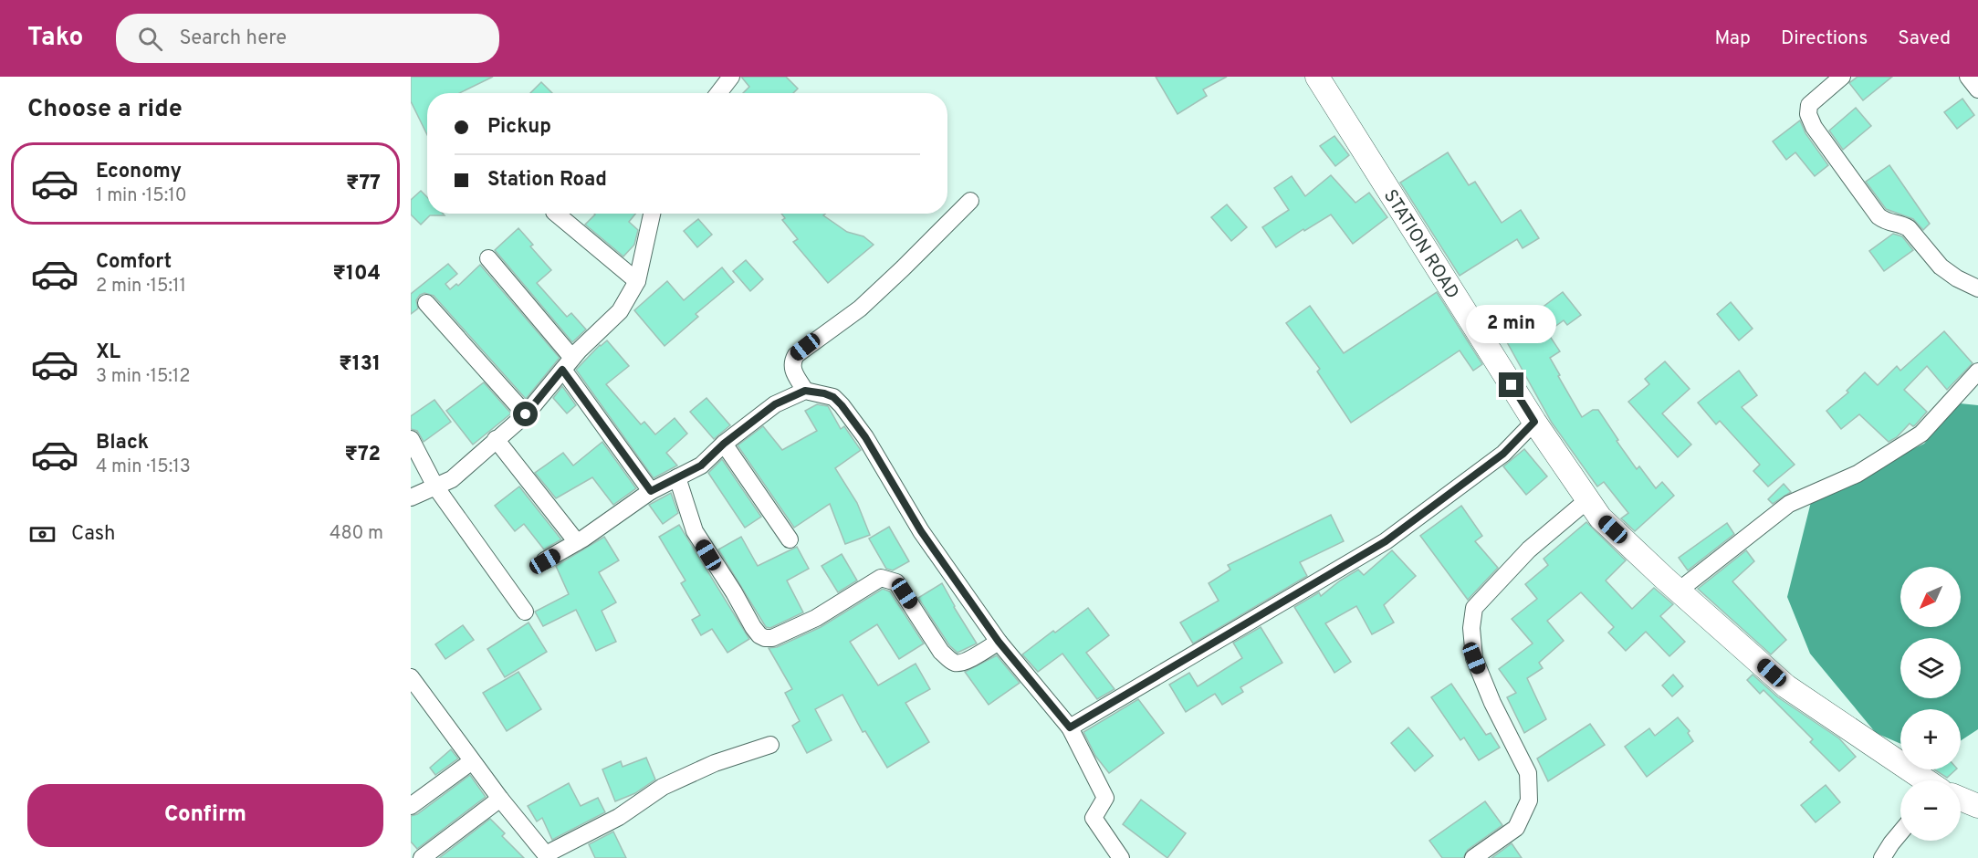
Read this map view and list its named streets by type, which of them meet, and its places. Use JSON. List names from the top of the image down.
{
  "streets": {
    "main road": ["STATION ROAD"]
  },
  "north": "bottom left",
  "page": {
    "header": "Tako",
    "search": "Search here",
    "nav": ["Map", "Directions", "Saved"],
    "heading": "Choose a ride",
    "banner": ["Pickup", "Station Road"],
    "list": [
      {
        "name": "Economy",
        "note": "1 min · 15:10",
        "value": "₹77"
      },
      {
        "name": "Comfort",
        "note": "2 min · 15:11",
        "value": "₹104"
      },
      {
        "name": "XL",
        "note": "3 min · 15:12",
        "value": "₹131"
      },
      {
        "name": "Black",
        "note": "4 min · 15:13",
        "value": "₹72"
      }
    ],
    "bubble": "2 min",
    "pay": ["Cash", "480 m"],
    "map_buttons": ["+", "−"],
    "buttons": "Confirm"
  }
}
